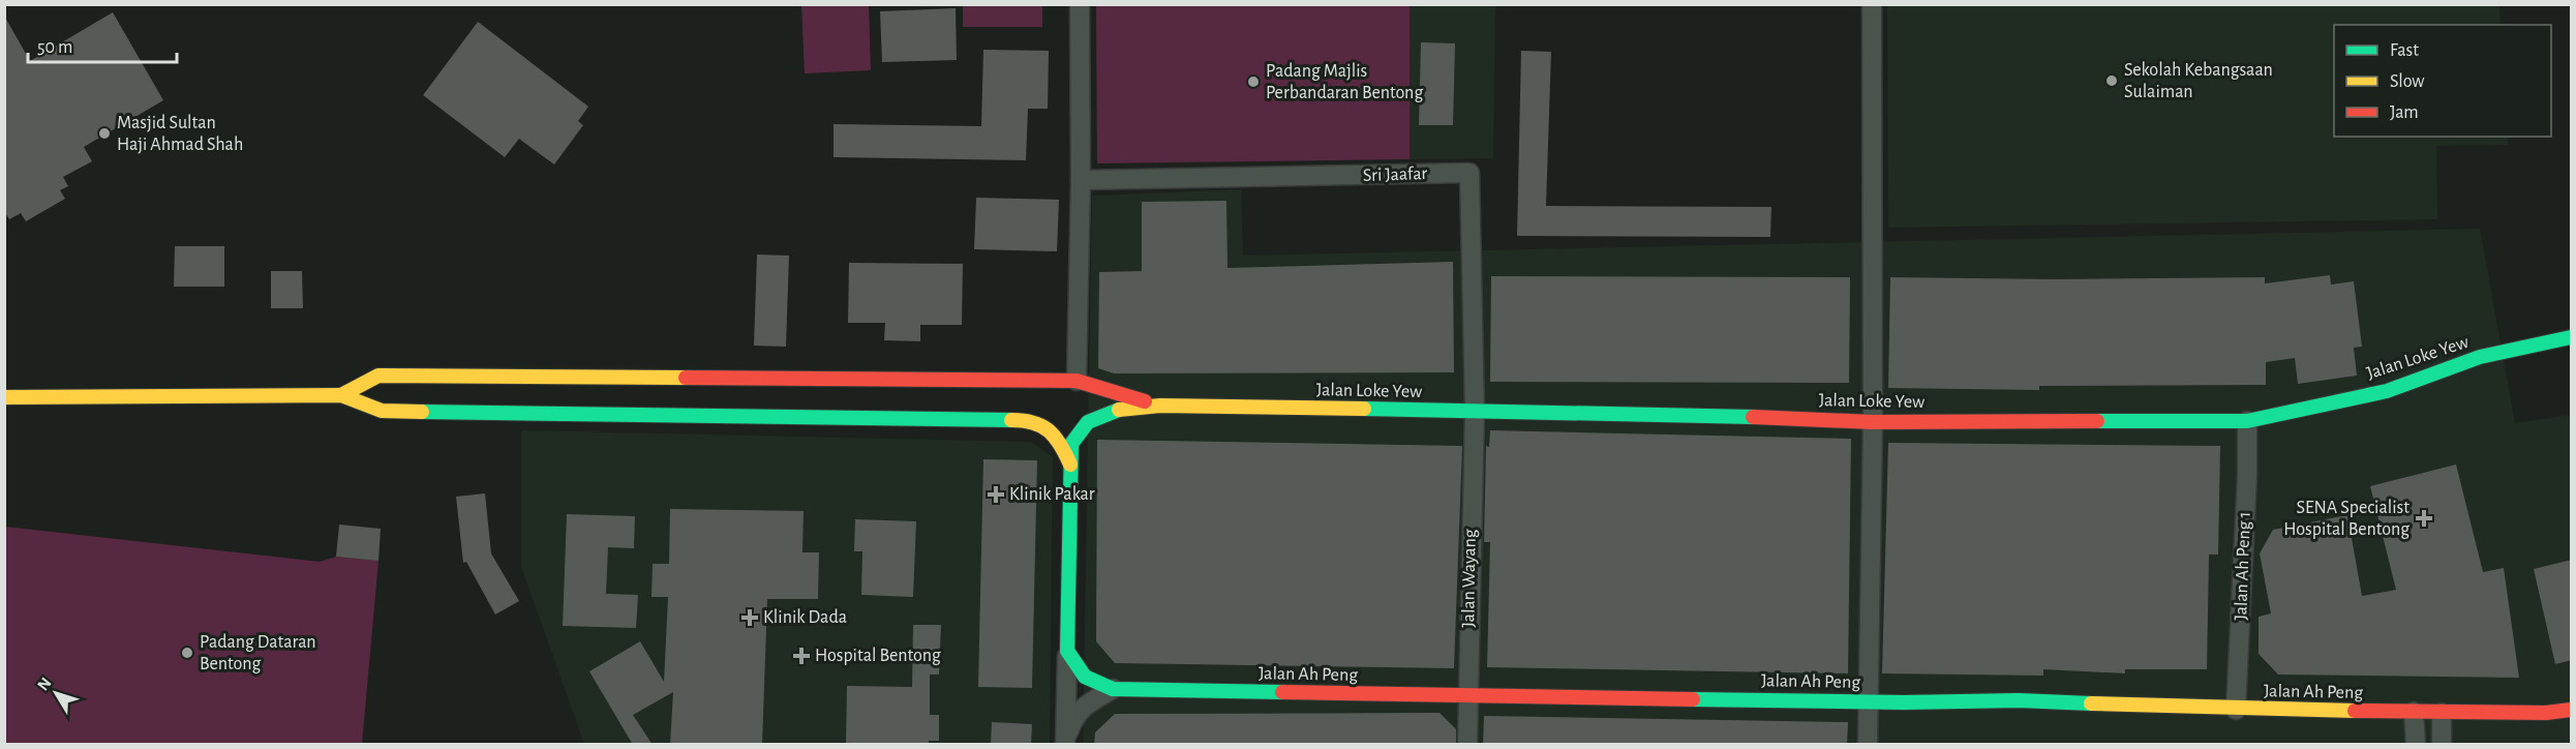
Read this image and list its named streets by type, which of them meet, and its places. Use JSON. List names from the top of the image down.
{
  "streets": {
    "main road": ["Jalan Loke Yew", "Jalan Ah Peng"],
    "street": ["Sri Jaafar", "Jalan Ah Peng 1", "Jalan Wayang"]
  },
  "crossings": [
    ["Sri Jaafar", "Jalan Loke Yew"],
    ["Sri Jaafar", "Jalan Wayang"],
    ["Jalan Loke Yew", "Jalan Ah Peng 1"],
    ["Jalan Loke Yew", "Jalan Wayang"],
    ["Jalan Ah Peng 1", "Jalan Ah Peng"],
    ["Jalan Wayang", "Jalan Ah Peng"]
  ],
  "places": {
    "other": [
      "Sekolah Kebangsaan Sulaiman",
      "Padang Majlis Perbandaran Bentong",
      "Masjid Sultan Haji Ahmad Shah",
      "Padang Dataran Bentong"
    ],
    "health": [
      "Klinik Pakar",
      "SENA Specialist Hospital Bentong",
      "Klinik Dada",
      "Hospital Bentong"
    ]
  },
  "legend": ["Fast", "Slow", "Jam"],
  "scale_bar": "50 m",
  "north": "top left"
}
